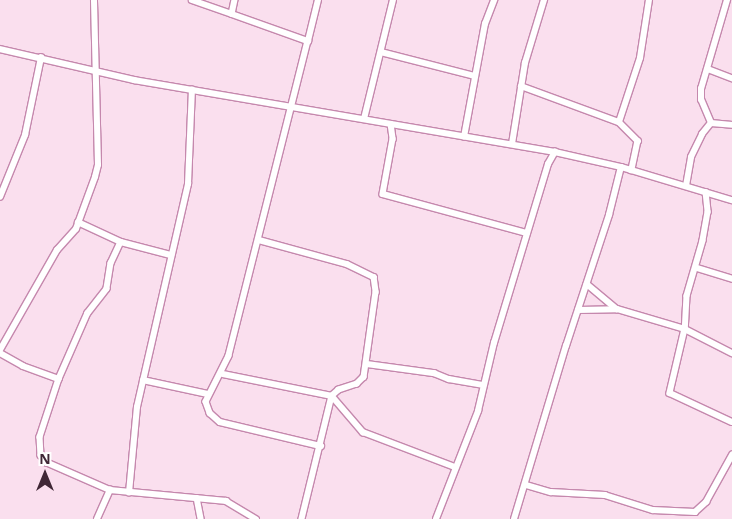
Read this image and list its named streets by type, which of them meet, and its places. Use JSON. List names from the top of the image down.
{
  "north": "top"
}
